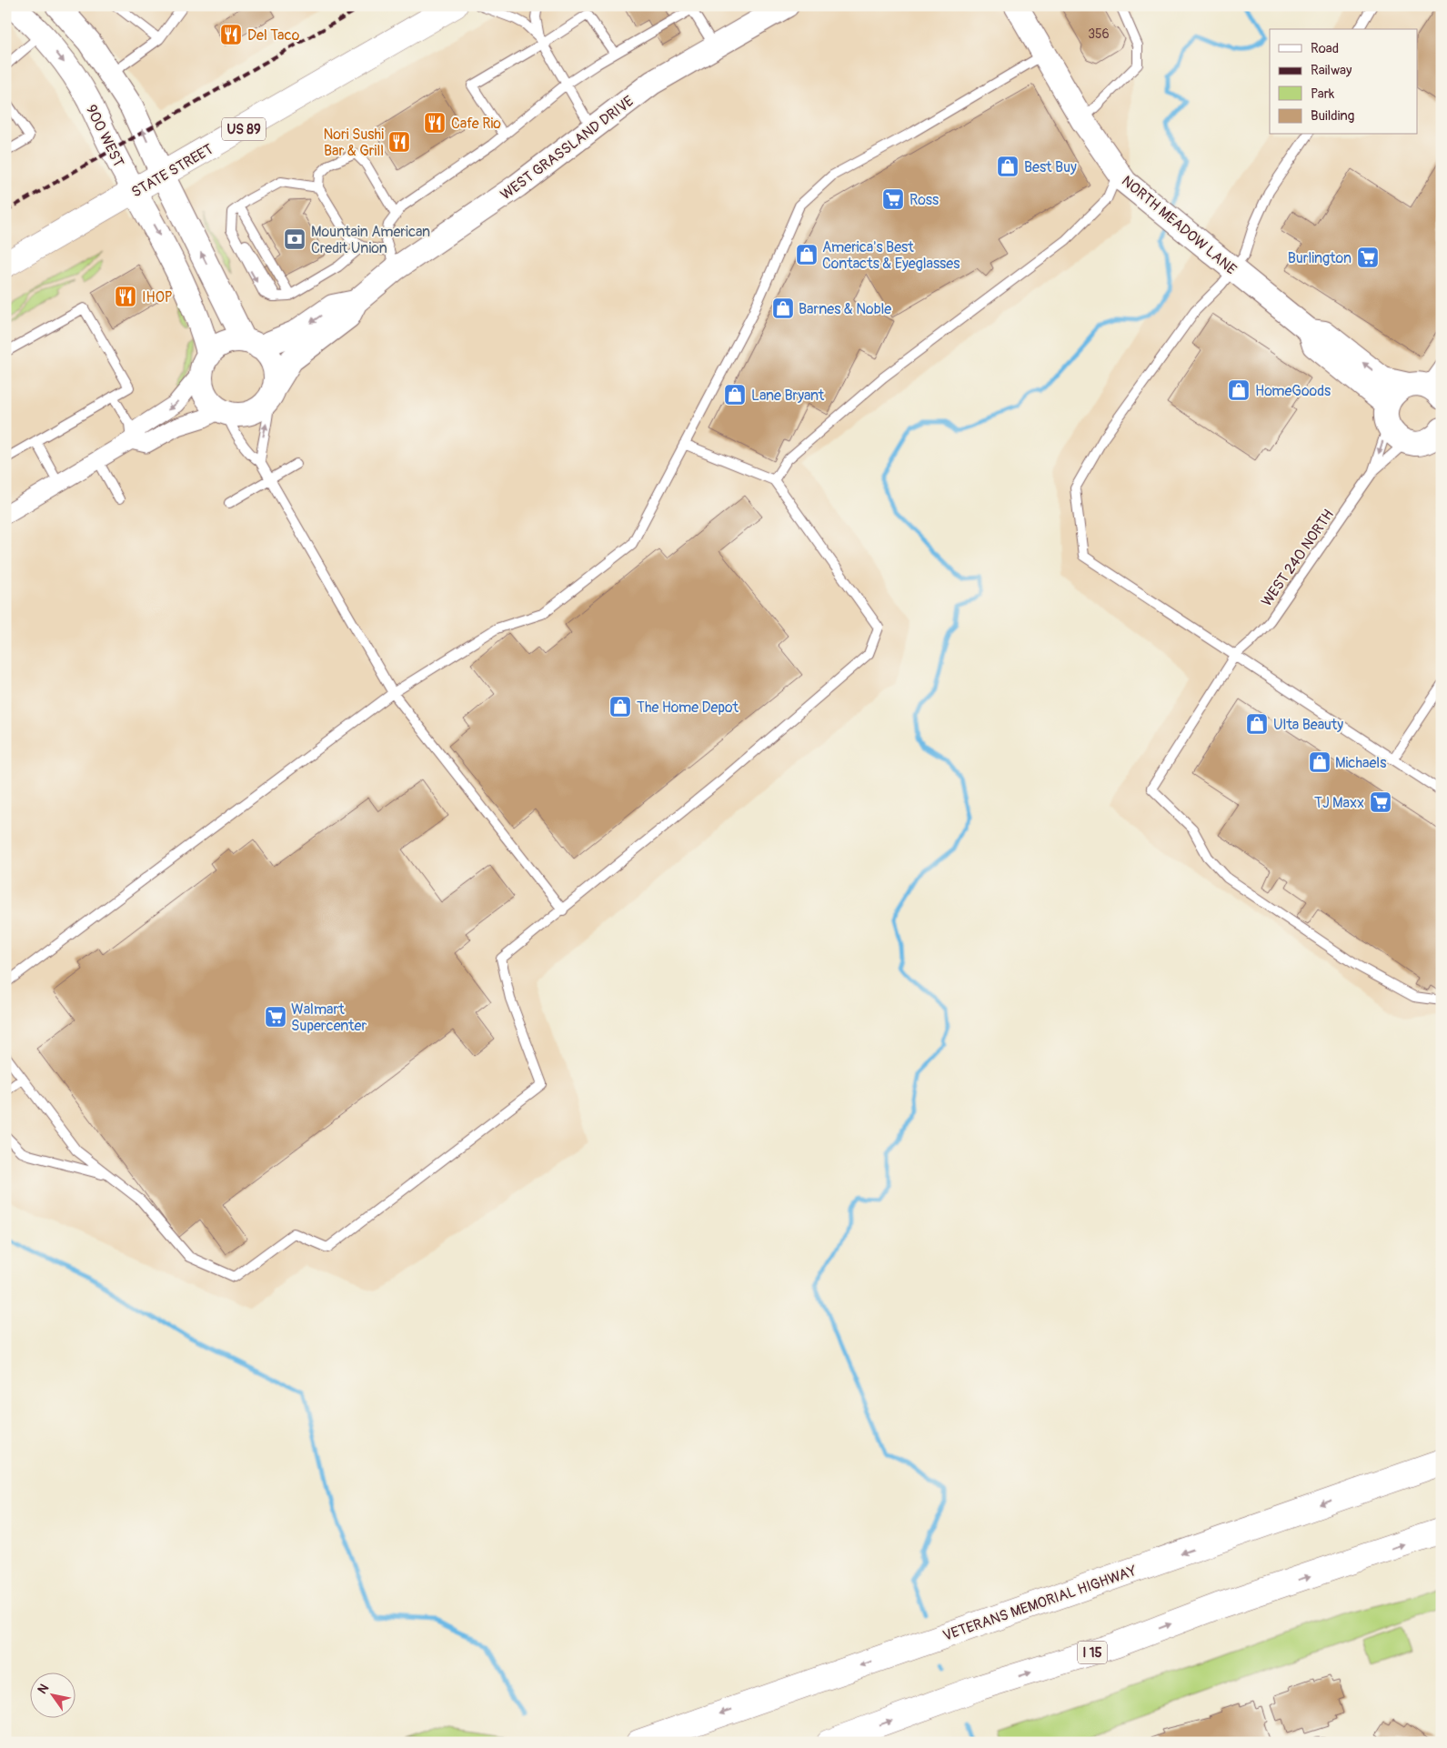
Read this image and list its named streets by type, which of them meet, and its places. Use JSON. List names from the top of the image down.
{
  "streets": {
    "main road": [
      "US 89",
      "STATE STREET",
      "VETERANS MEMORIAL HIGHWAY",
      "I 15"
    ],
    "street": ["900 WEST", "WEST GRASSLAND DRIVE", "NORTH MEADOW LANE"],
    "lane": ["WEST 240 NORTH"]
  },
  "crossings": [
    ["900 WEST", "WEST GRASSLAND DRIVE"],
    ["900 WEST", "STATE STREET"],
    ["NORTH MEADOW LANE", "WEST 240 NORTH"]
  ],
  "places": {
    "restaurant": [
      "Del Taco",
      "Cafe Rio",
      "Nori Sushi Bar & Grill",
      "IHOP"
    ],
    "shop": [
      "Best Buy",
      "America's Best Contacts & Eyeglasses",
      "Barnes & Noble",
      "HomeGoods",
      "Lane Bryant",
      "The Home Depot",
      "Ulta Beauty",
      "Michaels"
    ],
    "supermarket": [
      "Ross",
      "Burlington",
      "TJ Maxx",
      "Walmart Supercenter"
    ],
    "bank": ["Mountain American Credit Union"]
  },
  "house_numbers": ["356"],
  "legend": [
    "Road",
    "Railway",
    "Park",
    "Building"
  ],
  "north": "top left"
}
